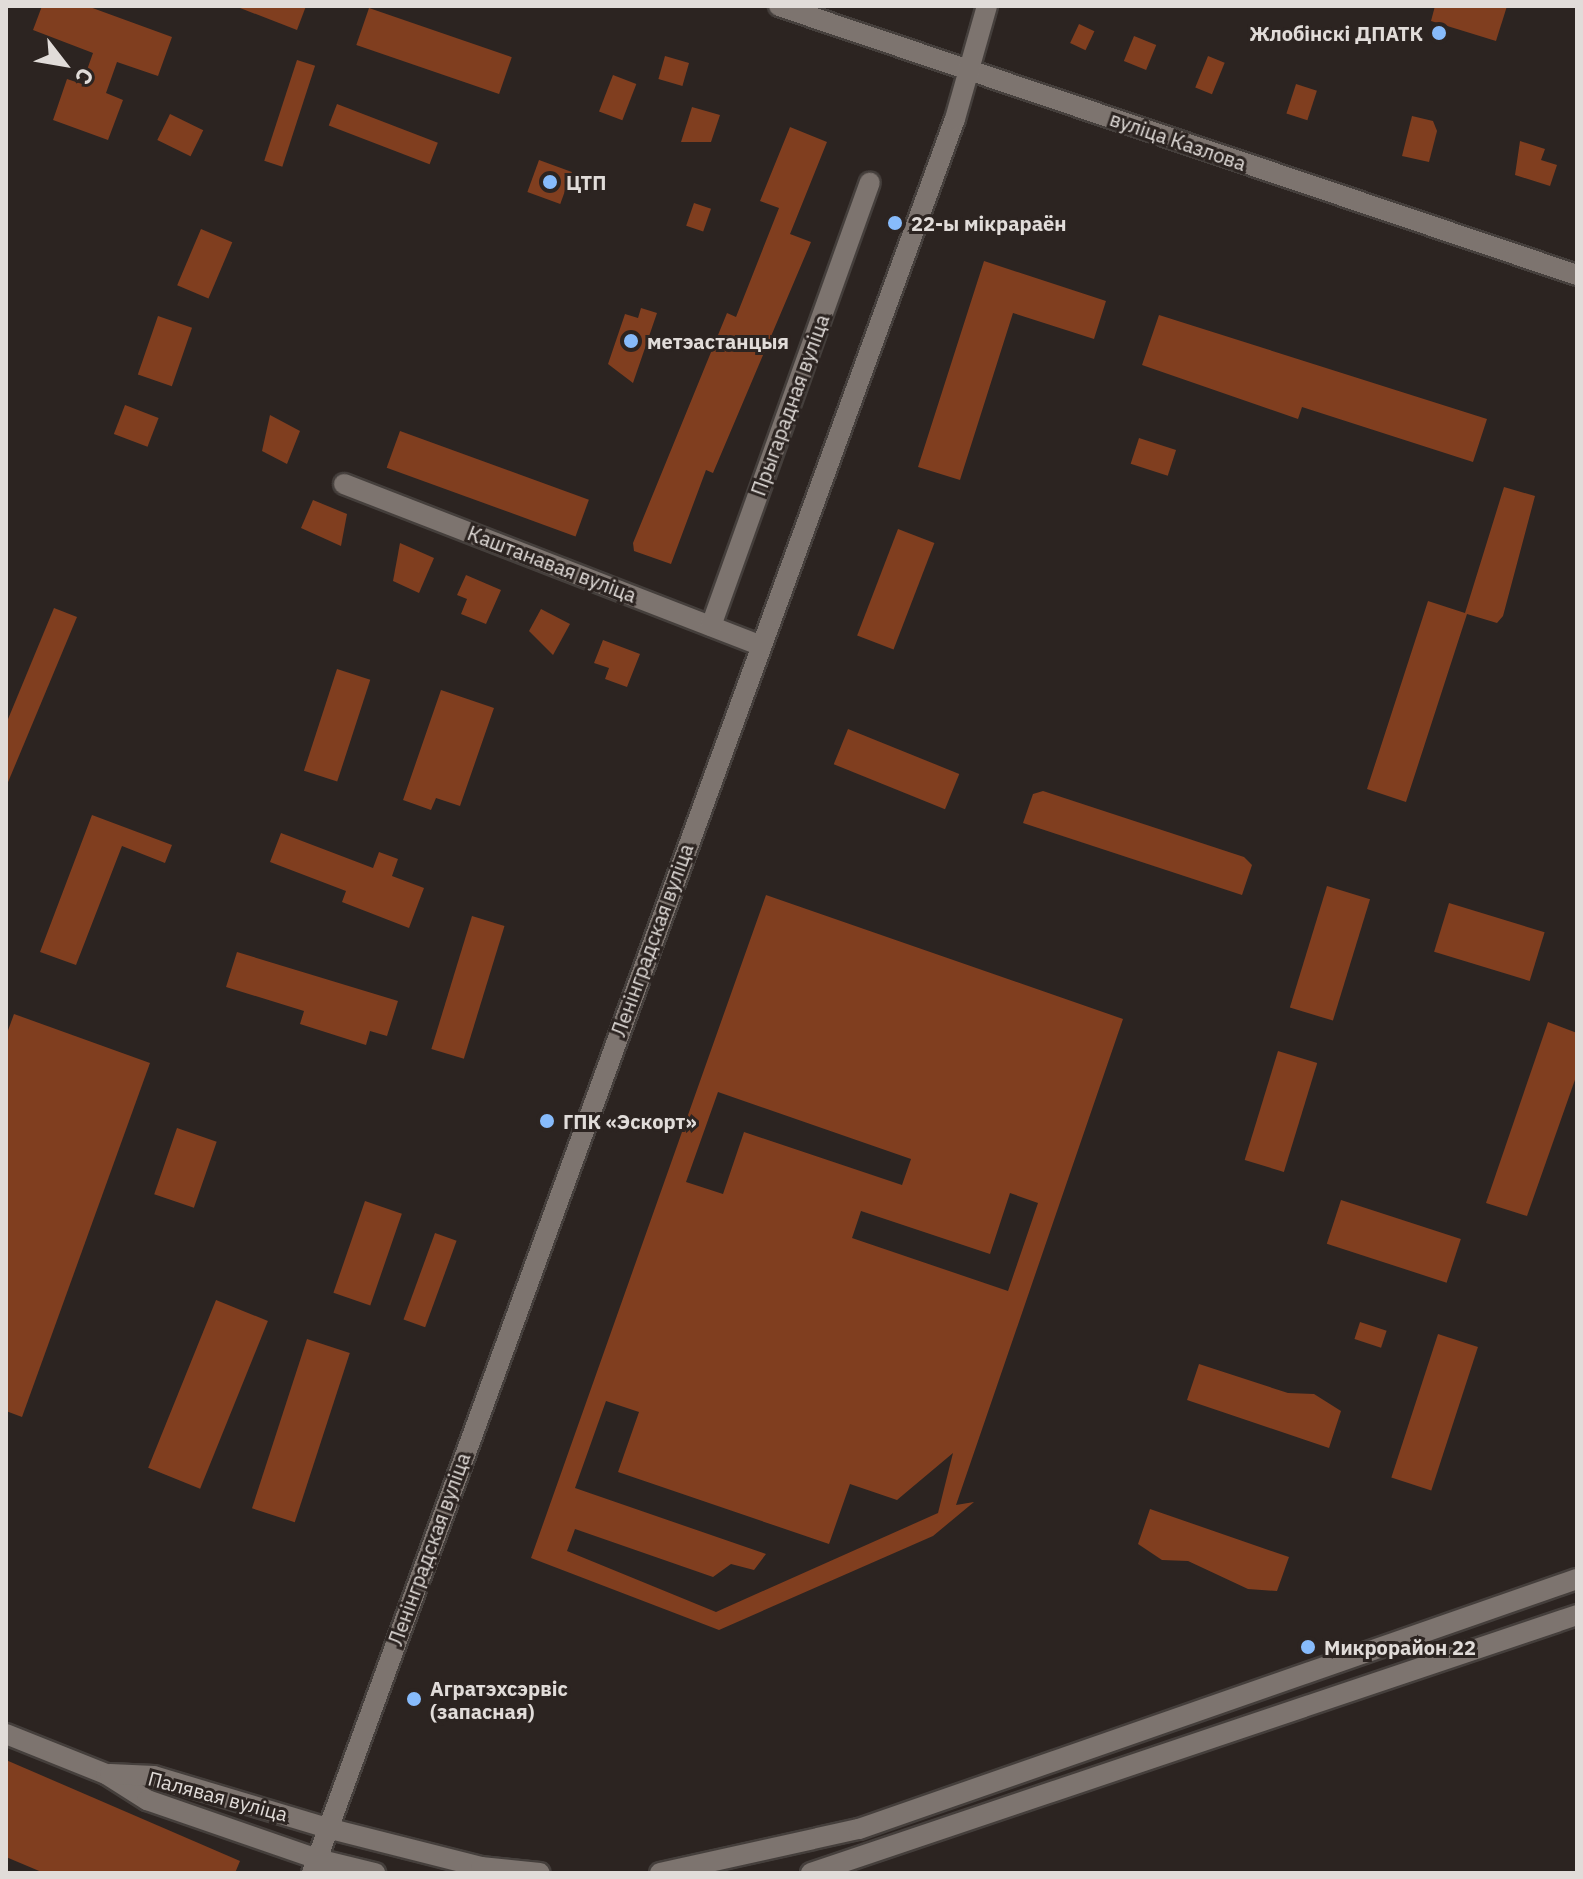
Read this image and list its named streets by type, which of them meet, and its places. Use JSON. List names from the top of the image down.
{
  "streets": {
    "main road": [
      "вуліца Казлова",
      "Прыгарадная вуліца",
      "Каштанавая вуліца",
      "Ленінградская вуліца",
      "Палявая вуліца"
    ]
  },
  "crossings": [
    ["вуліца Казлова", "Ленінградская вуліца"],
    ["Прыгарадная вуліца", "Каштанавая вуліца"],
    ["Каштанавая вуліца", "Ленінградская вуліца"],
    ["Ленінградская вуліца", "Палявая вуліца"]
  ],
  "places": [
    "Жлобінскі ДПАТК",
    "ЦТП",
    "22-ы мікрараён",
    "метэастанцыя",
    "ГПК «Эскорт»",
    "Микрорайон 22",
    "Агратэхсэрвіс (запасная)"
  ],
  "north": "bottom right"
}
